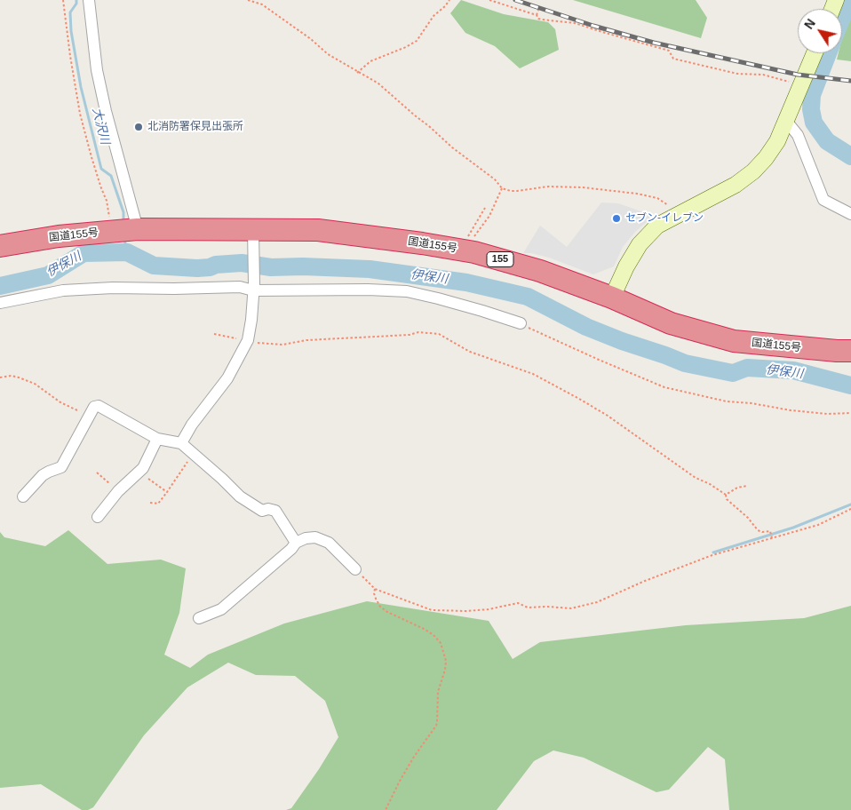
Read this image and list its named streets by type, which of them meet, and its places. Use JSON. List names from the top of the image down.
{
  "streets": {
    "highway": ["国道155号", "155"]
  },
  "water": ["大沢川", "伊保川"],
  "places": ["北消防署保見出張所", "セブン-イレブン"],
  "north": "top left"
}
